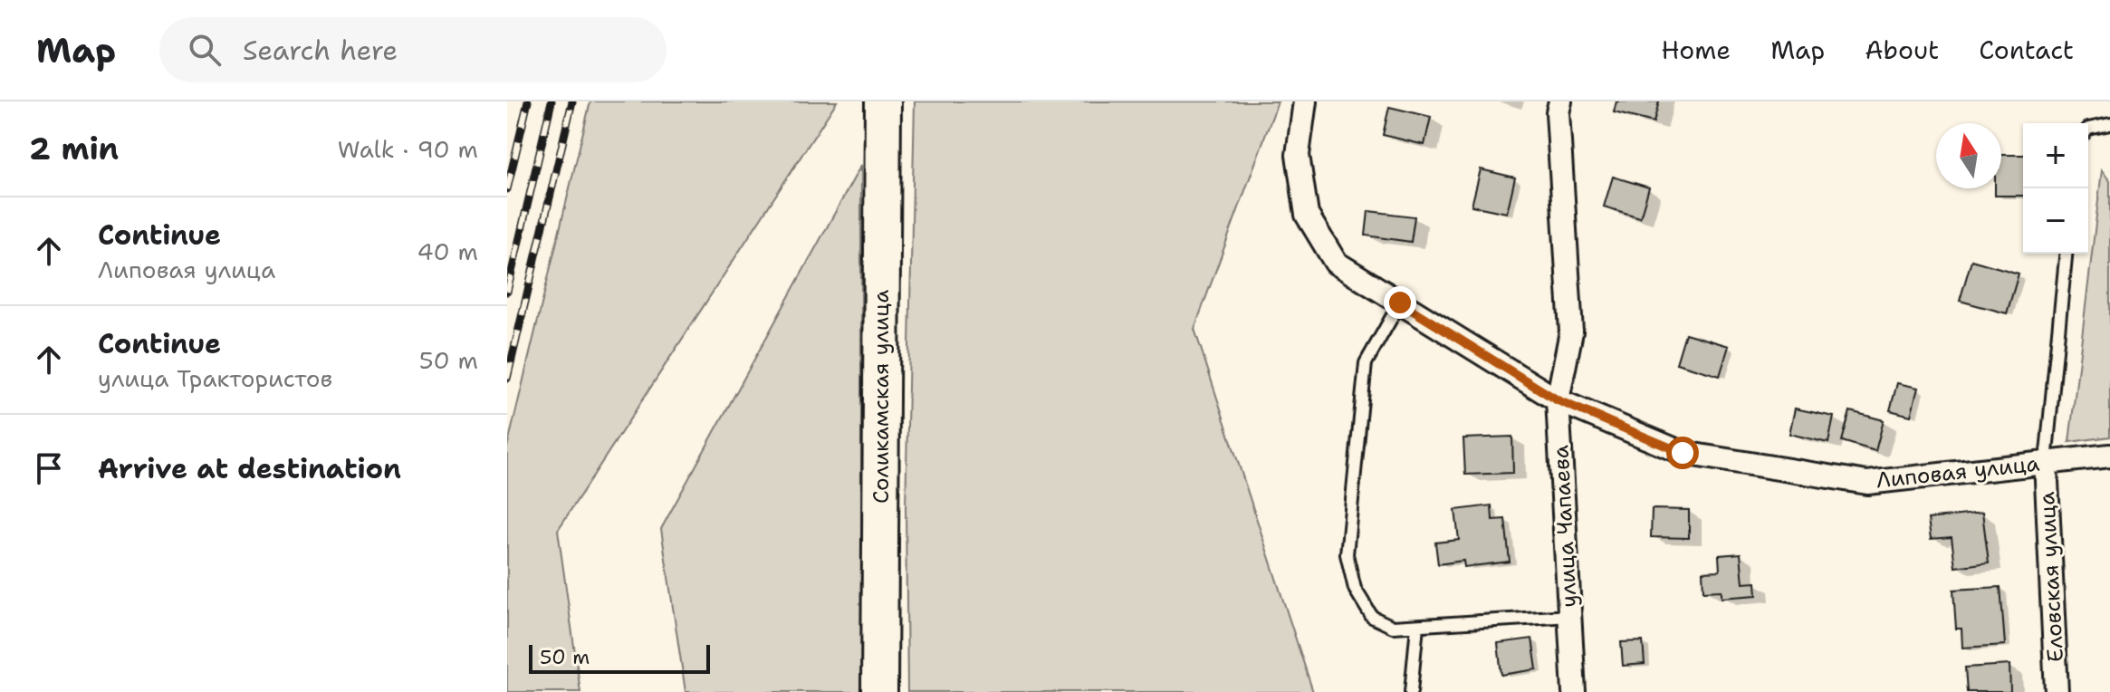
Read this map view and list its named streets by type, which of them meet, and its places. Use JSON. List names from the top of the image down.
{
  "streets": {
    "main road": ["Соликамская улица"],
    "street": ["Липовая улица", "улица Чапаева", "Еловская улица"]
  },
  "crossings": [
    ["Липовая улица", "улица Чапаева"],
    ["Липовая улица", "Еловская улица"]
  ],
  "scale_bar": "50 m",
  "north": "top",
  "page": {
    "header": "Map",
    "search": "Search here",
    "nav": [
      "Home",
      "Map",
      "About",
      "Contact"
    ],
    "heading": ["2 min", "Walk · 90 m"],
    "map_buttons": ["+", "−"],
    "list": [
      ["Continue", "Липовая улица", "40 m"],
      ["Continue", "улица Трактористов", "50 m"],
      "Arrive at destination"
    ],
    "scale": "50 m"
  }
}
